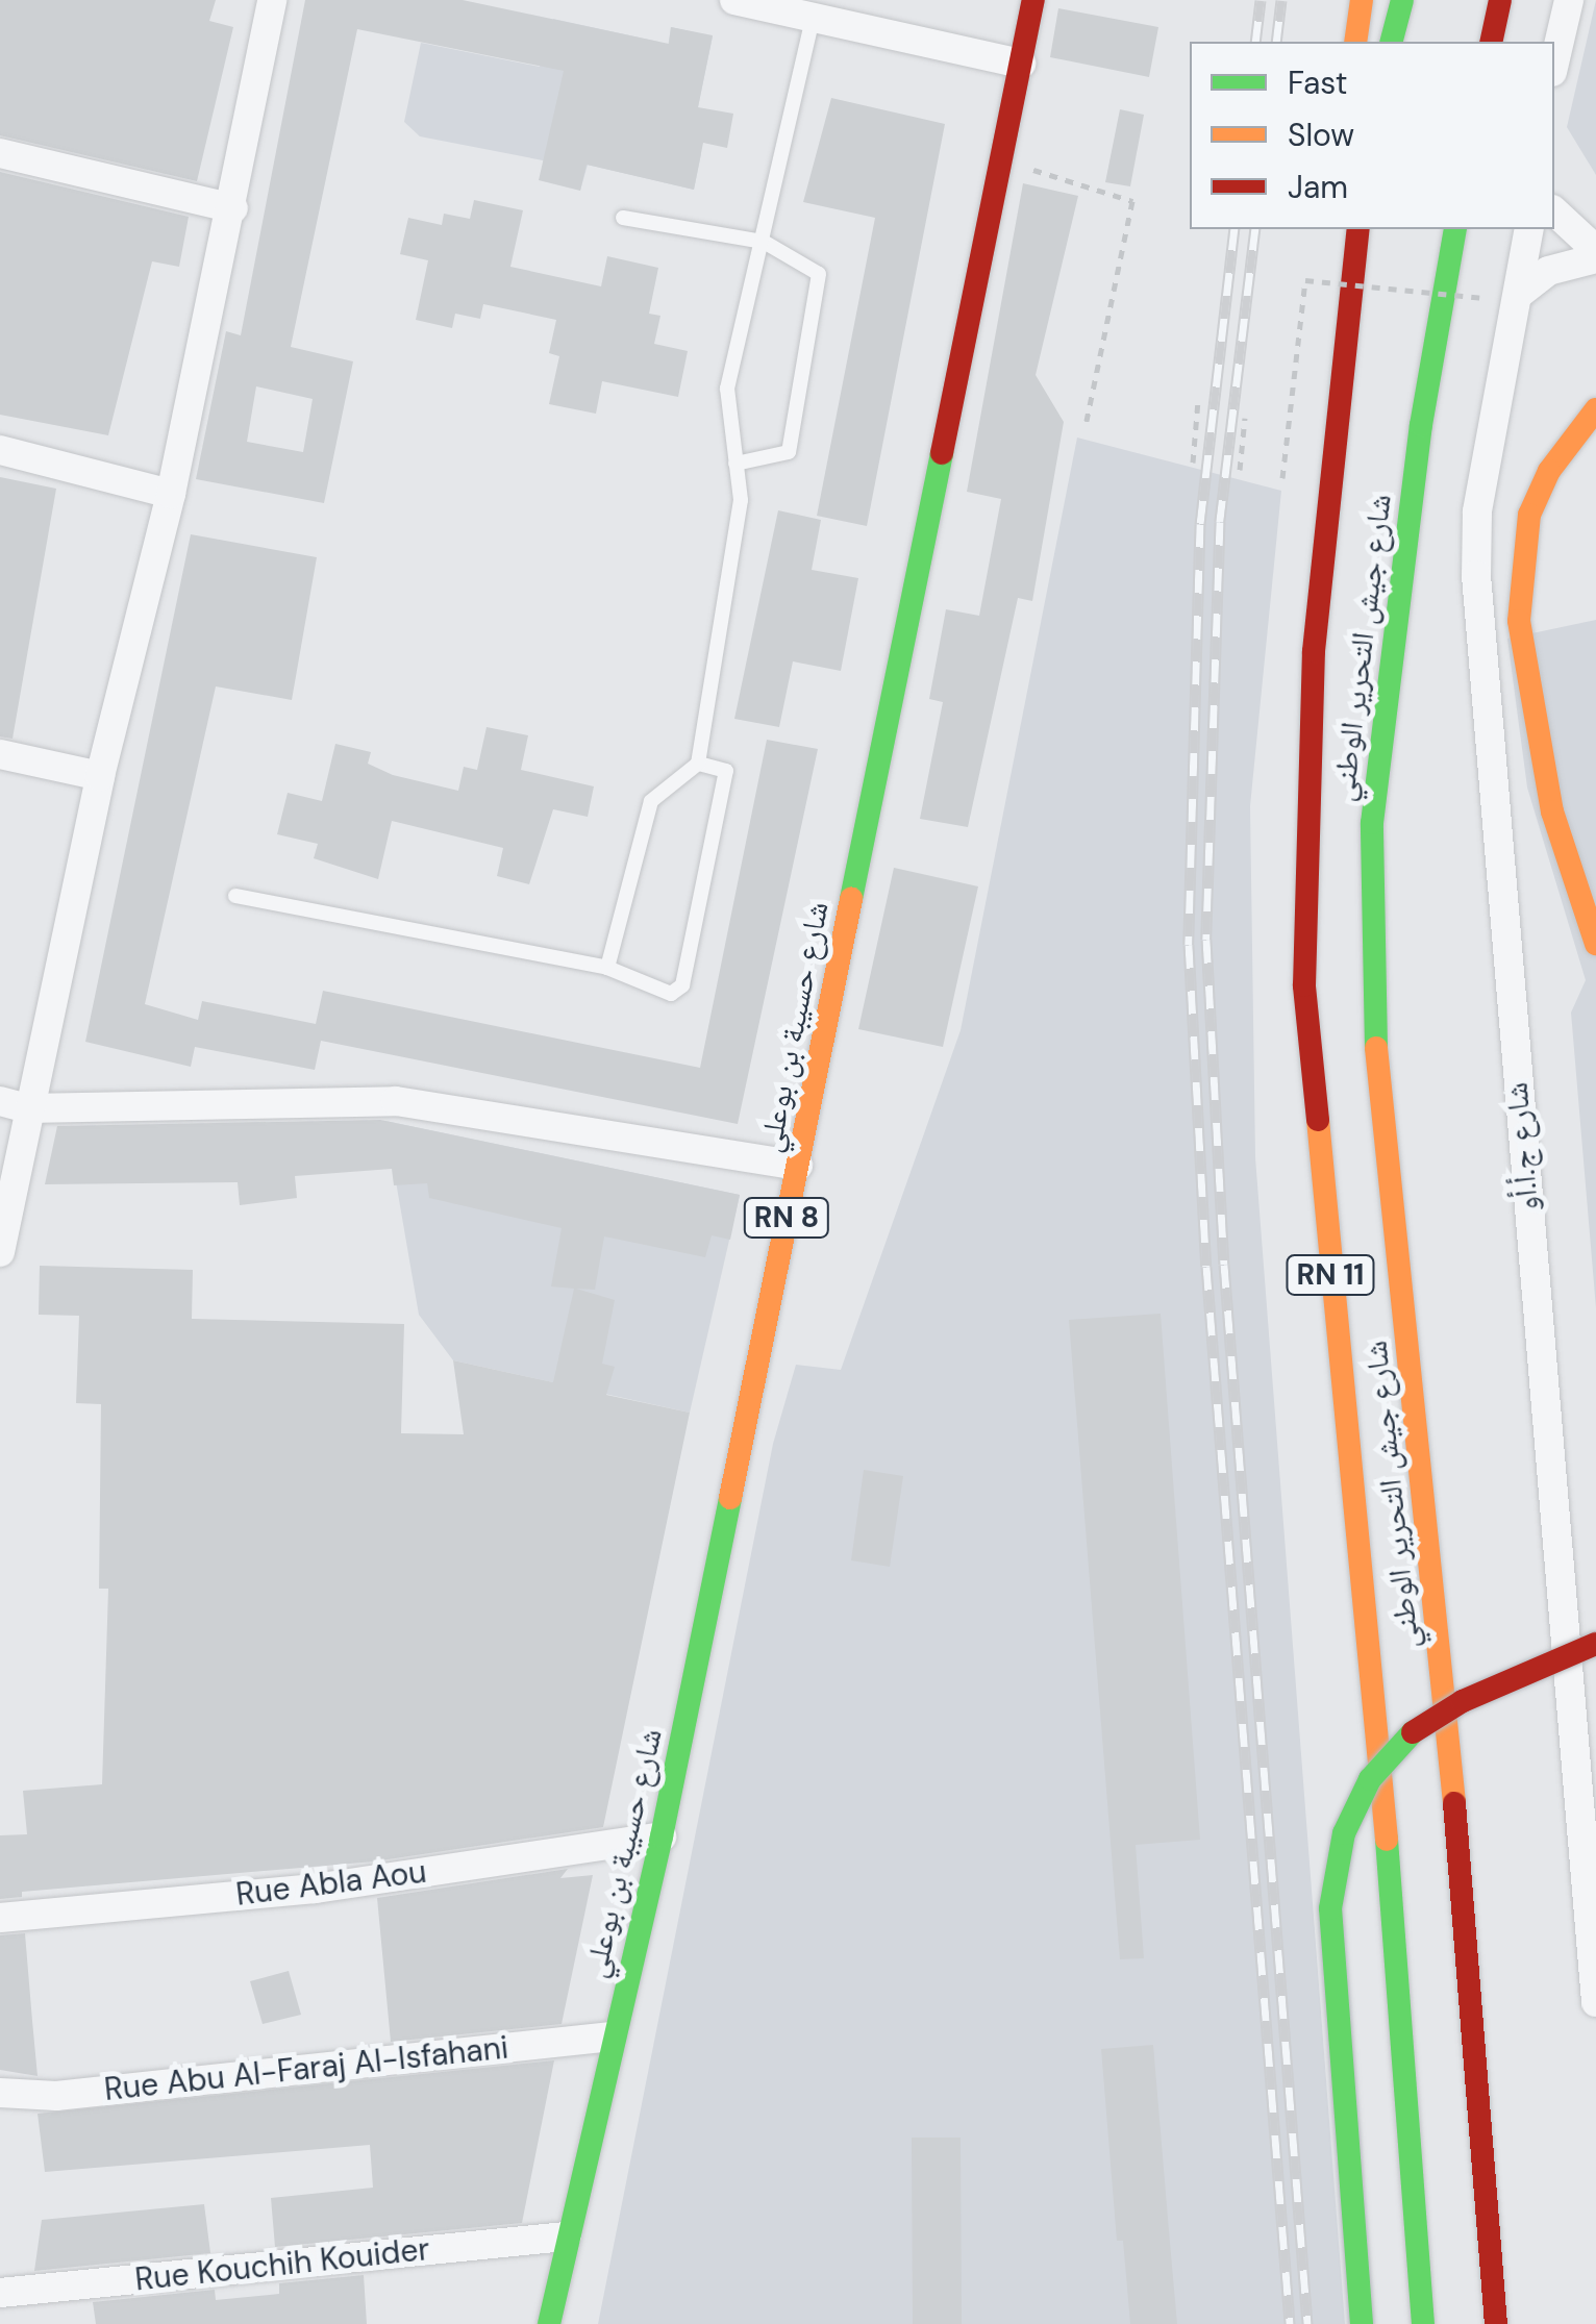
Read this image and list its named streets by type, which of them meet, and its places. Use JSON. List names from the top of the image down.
{
  "streets": {
    "main road": [
      "شارع جيش التحرير الوطني",
      "شارع حسيبة بن بوعلي",
      "RN 8",
      "RN 11"
    ],
    "street": [
      "شارع ج.أ.أو",
      "Rue Abla Aou",
      "Rue Abu Al-Faraj Al-Isfahani",
      "Rue Kouchih Kouider"
    ]
  },
  "crossings": [
    ["شارع حسيبة بن بوعلي", "RN 8"],
    ["شارع حسيبة بن بوعلي", "Rue Abla Aou"],
    ["شارع حسيبة بن بوعلي", "Rue Abu Al-Faraj Al-Isfahani"],
    ["شارع حسيبة بن بوعلي", "Rue Kouchih Kouider"]
  ],
  "legend": ["Fast", "Slow", "Jam"]
}
